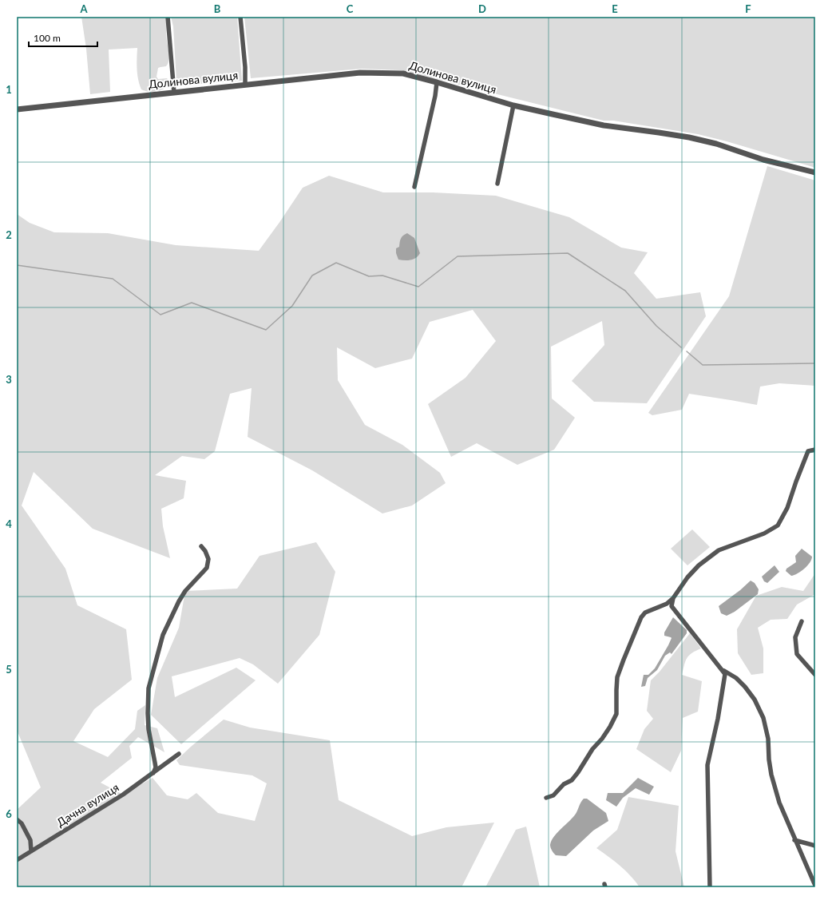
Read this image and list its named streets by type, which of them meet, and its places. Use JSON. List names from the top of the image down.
{
  "streets": {
    "street": ["Долинова вулиця", "Дачна вулиця"]
  },
  "scale_bar": "100 m",
  "grid": {
    "columns": [
      "A",
      "B",
      "C",
      "D",
      "E",
      "F"
    ],
    "rows": [
      "1",
      "2",
      "3",
      "4",
      "5",
      "6"
    ]
  }
}
